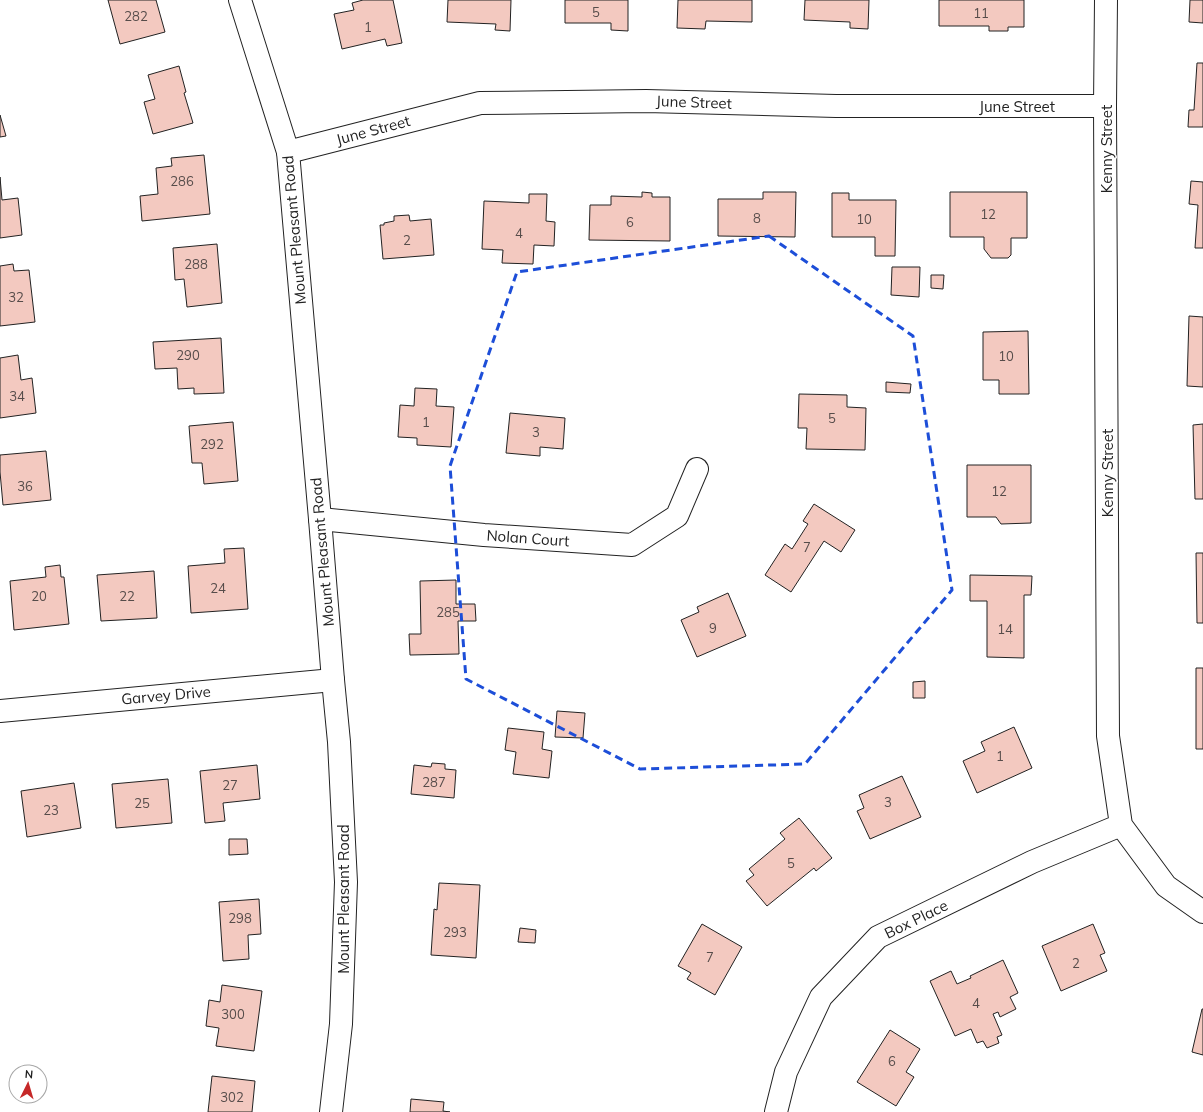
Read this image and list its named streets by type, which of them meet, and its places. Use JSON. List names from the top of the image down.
{
  "streets": {
    "street": [
      "June Street",
      "Kenny Street",
      "Mount Pleasant Road",
      "Nolan Court",
      "Garvey Drive",
      "Box Place"
    ]
  },
  "crossings": [
    ["June Street", "Kenny Street"],
    ["June Street", "Mount Pleasant Road"],
    ["Kenny Street", "Box Place"],
    ["Mount Pleasant Road", "Nolan Court"],
    ["Mount Pleasant Road", "Garvey Drive"]
  ],
  "house_numbers": [
    "5",
    "11",
    "282",
    "1",
    "286",
    "12",
    "8",
    "10",
    "6",
    "4",
    "2",
    "288",
    "32",
    "290",
    "10",
    "34",
    "5",
    "1",
    "3",
    "292",
    "36",
    "12",
    "7",
    "24",
    "20",
    "22",
    "285",
    "9",
    "14",
    "1",
    "287",
    "27",
    "3",
    "25",
    "23",
    "5",
    "298",
    "293",
    "7",
    "2",
    "4",
    "300",
    "6",
    "302"
  ],
  "north": "top"
}
